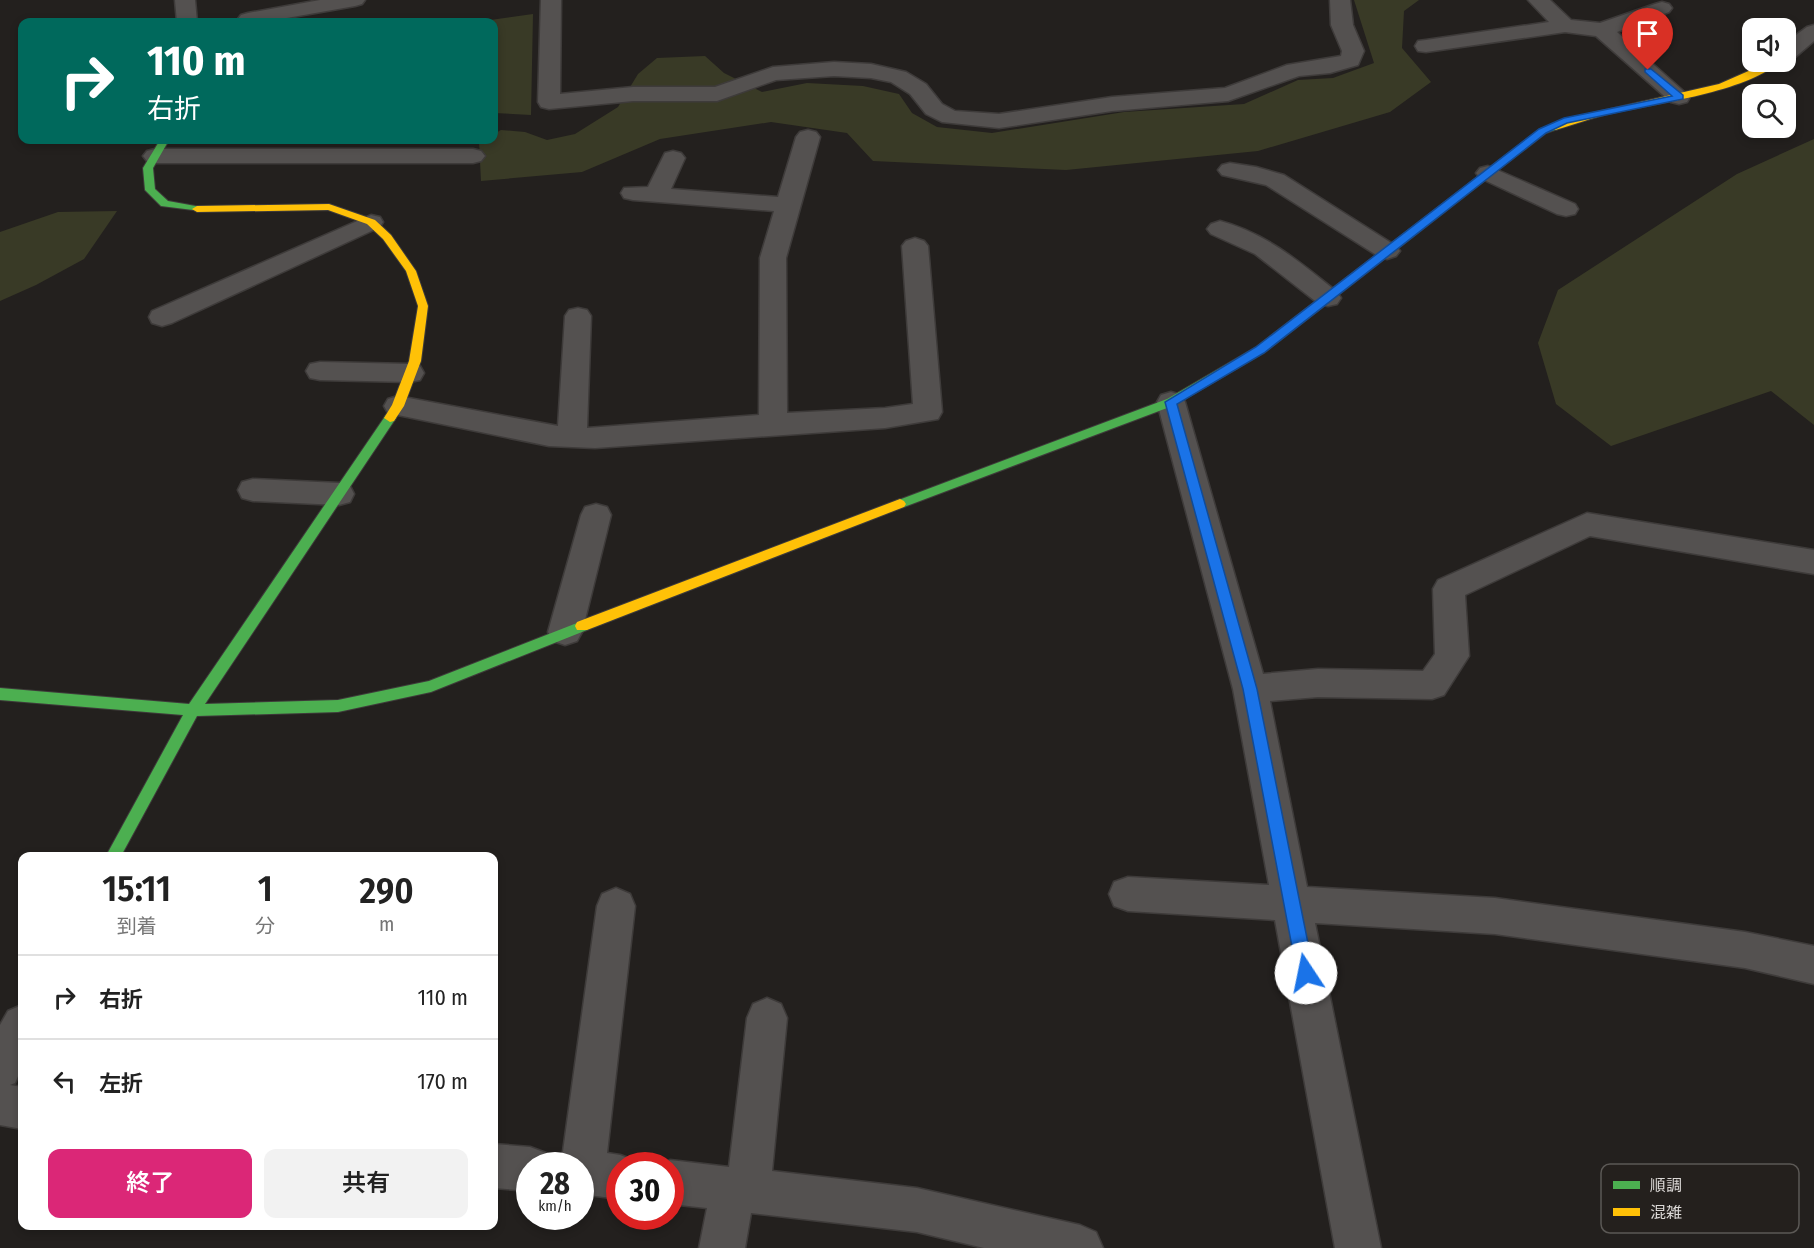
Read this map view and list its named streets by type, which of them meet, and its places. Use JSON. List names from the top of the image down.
{
  "legend": ["順調", "混雑"],
  "page": {
    "turn": ["110 m", "右折"],
    "eta": [
      "15:11",
      "到着",
      "1",
      "分",
      "290",
      "m"
    ],
    "list": [
      {
        "name": "右折",
        "value": "110 m"
      },
      {
        "name": "左折",
        "value": "170 m"
      }
    ],
    "buttons": ["終了", "共有"],
    "speed": "28 km/h",
    "limit": "30"
  }
}
